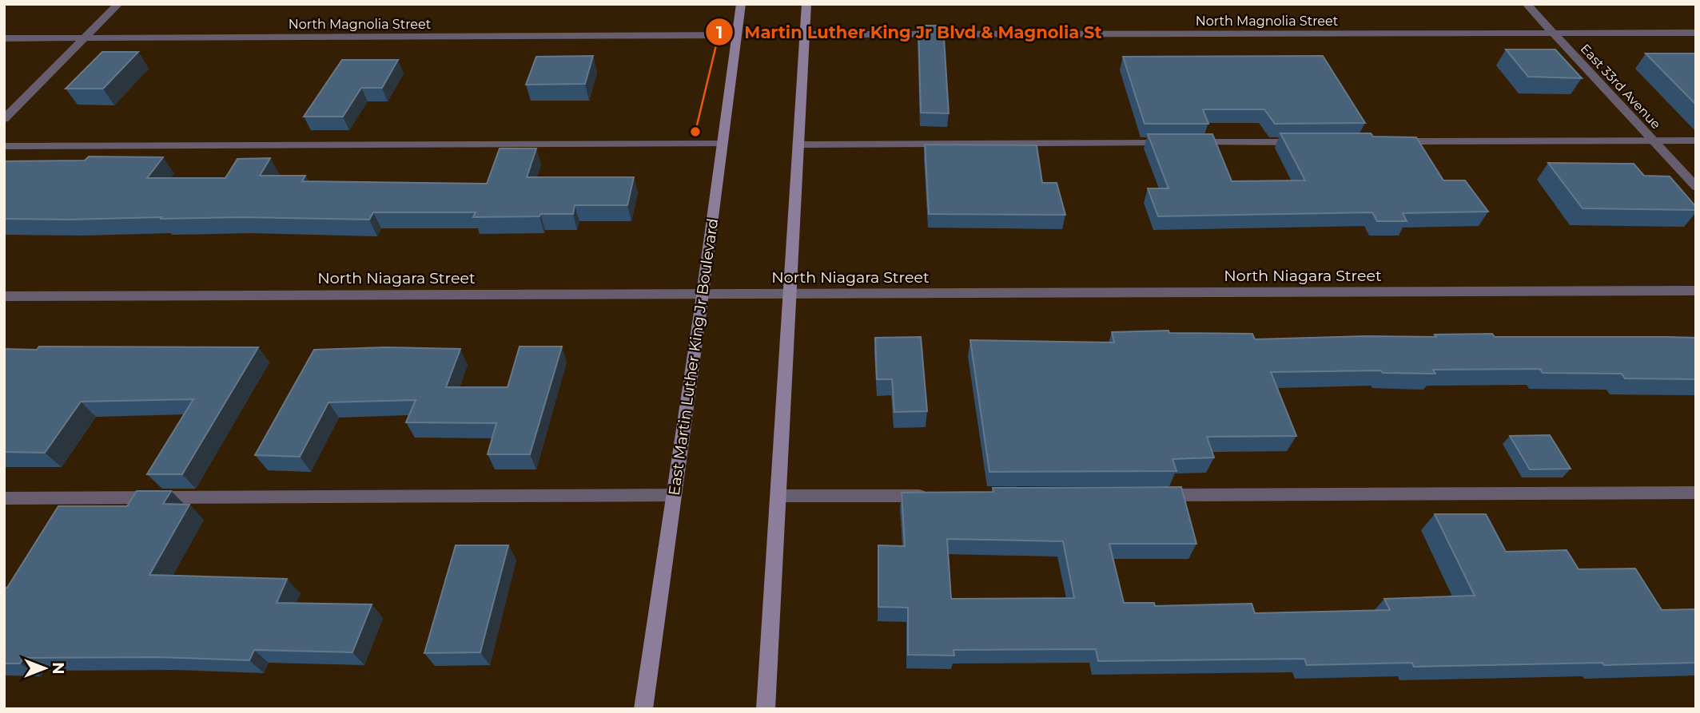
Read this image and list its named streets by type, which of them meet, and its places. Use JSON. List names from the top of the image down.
{
  "streets": {
    "main road": ["East Martin Luther King Jr Boulevard"],
    "street": ["North Magnolia Street", "East 33rd Avenue", "North Niagara Street"]
  },
  "crossings": [
    ["North Magnolia Street", "East 33rd Avenue"],
    ["North Magnolia Street", "East Martin Luther King Jr Boulevard"],
    ["North Niagara Street", "East Martin Luther King Jr Boulevard"]
  ],
  "places": ["Martin Luther King Jr Blvd & Magnolia St"],
  "north": "right"
}
